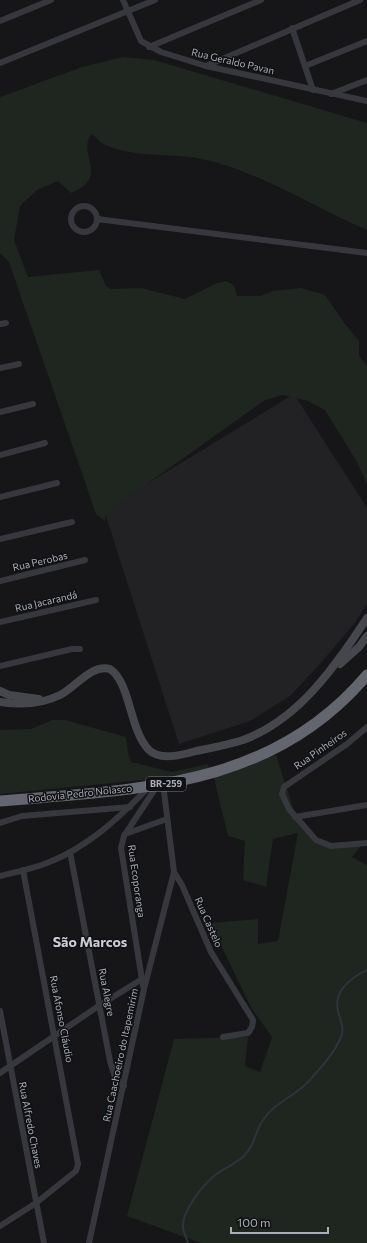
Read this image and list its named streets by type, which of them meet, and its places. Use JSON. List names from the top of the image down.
{
  "streets": {
    "highway": ["BR-259", "Rodovia Pedro Nolasco"],
    "street": [
      "Rua Geraldo Pavan",
      "Rua Perobas",
      "Rua Jacarandá",
      "Rua Pinheiros",
      "Rua Ecoporanga",
      "Rua Castelo",
      "Rua Alegre",
      "Rua Afonso Cláudio",
      "Rua Caachoeiro do Itapemirim",
      "Rua Alfredo Chaves"
    ]
  },
  "crossings": [
    ["Rodovia Pedro Nolasco", "Rua Ecoporanga"],
    ["Rodovia Pedro Nolasco", "Rua Castelo"],
    ["Rua Ecoporanga", "Rua Castelo"],
    ["Rua Ecoporanga", "Rua Caachoeiro do Itapemirim"],
    ["Rua Castelo", "Rua Caachoeiro do Itapemirim"],
    ["Rua Alegre", "Rua Caachoeiro do Itapemirim"],
    ["Rua Afonso Cláudio", "Rua Alfredo Chaves"]
  ],
  "districts": ["São Marcos"],
  "scale_bar": "100 m"
}
